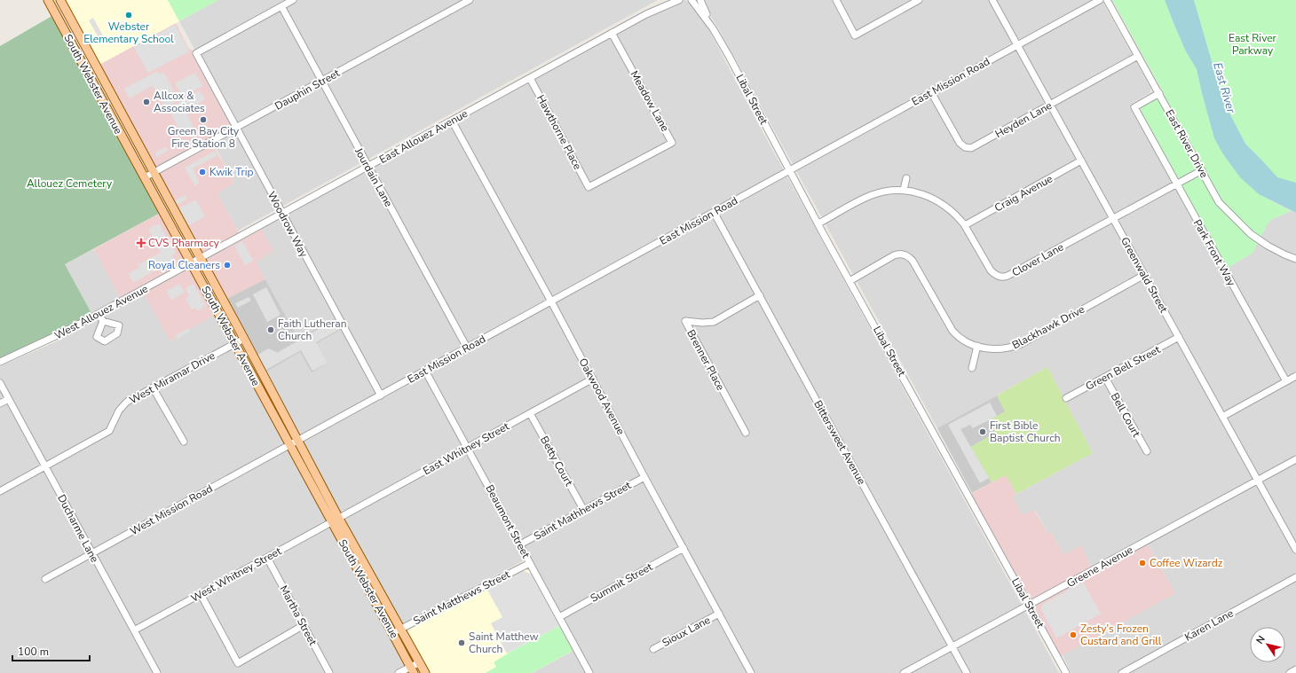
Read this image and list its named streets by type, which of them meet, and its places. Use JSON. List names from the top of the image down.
{
  "streets": {
    "main road": ["South Webster Avenue"],
    "street": [
      "East Mission Road",
      "Dauphin Street",
      "Libal Street",
      "Meadow Lane",
      "Heyden Lane",
      "Hawthorne Place",
      "East Allouez Avenue",
      "East River Drive",
      "Jourdain Lane",
      "Craig Avenue",
      "Woodrow Way",
      "Park Front Way",
      "Clover Lane",
      "Greenwald Street",
      "West Allouez Avenue",
      "Blackhawk Drive",
      "Brenner Place",
      "Green Bell Street",
      "West Miramar Drive",
      "Oakwood Avenue",
      "Bell Court",
      "Bittersweet Avenue",
      "East Whitney Street",
      "Betty Court",
      "West Mission Road",
      "Saint Mathhews Street",
      "Beaumont Street",
      "Ducharme Lane",
      "Greene Avenue",
      "West Whitney Street",
      "Summit Street",
      "Saint Matthews Street",
      "Martha Street",
      "Karen Lane",
      "Sioux Lane"
    ]
  },
  "crossings": [
    ["East Mission Road", "South Webster Avenue"],
    ["East Mission Road", "Libal Street"],
    ["East Mission Road", "Heyden Lane"],
    ["East Mission Road", "Jourdain Lane"],
    ["East Mission Road", "Woodrow Way"],
    ["East Mission Road", "Greenwald Street"],
    ["East Mission Road", "Oakwood Avenue"],
    ["East Mission Road", "Bittersweet Avenue"],
    ["East Mission Road", "West Mission Road"],
    ["East Mission Road", "Beaumont Street"],
    ["South Webster Avenue", "Dauphin Street"],
    ["South Webster Avenue", "East Allouez Avenue"],
    ["South Webster Avenue", "West Allouez Avenue"],
    ["South Webster Avenue", "West Miramar Drive"],
    ["South Webster Avenue", "East Whitney Street"],
    ["South Webster Avenue", "West Mission Road"],
    ["South Webster Avenue", "West Whitney Street"],
    ["South Webster Avenue", "Saint Matthews Street"],
    ["Dauphin Street", "Jourdain Lane"],
    ["Dauphin Street", "Woodrow Way"],
    ["Libal Street", "Clover Lane"],
    ["Libal Street", "Blackhawk Drive"],
    ["Libal Street", "Greene Avenue"],
    ["Meadow Lane", "Hawthorne Place"],
    ["Meadow Lane", "East Allouez Avenue"],
    ["Heyden Lane", "East River Drive"],
    ["Heyden Lane", "Greenwald Street"],
    ["Hawthorne Place", "East Allouez Avenue"],
    ["East Allouez Avenue", "Jourdain Lane"],
    ["East Allouez Avenue", "Woodrow Way"],
    ["East Allouez Avenue", "West Allouez Avenue"],
    ["East Allouez Avenue", "Oakwood Avenue"],
    ["East River Drive", "Park Front Way"],
    ["East River Drive", "Clover Lane"],
    ["Jourdain Lane", "Woodrow Way"],
    ["Craig Avenue", "Clover Lane"],
    ["Craig Avenue", "Greenwald Street"],
    ["Park Front Way", "Clover Lane"],
    ["Clover Lane", "Greenwald Street"],
    ["Greenwald Street", "Blackhawk Drive"],
    ["Greenwald Street", "Green Bell Street"],
    ["Greenwald Street", "Greene Avenue"],
    ["Brenner Place", "Bittersweet Avenue"],
    ["Green Bell Street", "Bell Court"],
    ["West Miramar Drive", "Ducharme Lane"],
    ["Oakwood Avenue", "East Whitney Street"],
    ["Oakwood Avenue", "Saint Mathhews Street"],
    ["Oakwood Avenue", "Summit Street"],
    ["Oakwood Avenue", "Sioux Lane"],
    ["Bittersweet Avenue", "Greene Avenue"],
    ["East Whitney Street", "Betty Court"],
    ["East Whitney Street", "Beaumont Street"],
    ["East Whitney Street", "West Whitney Street"],
    ["Betty Court", "Saint Mathhews Street"],
    ["West Mission Road", "Ducharme Lane"],
    ["Saint Mathhews Street", "Beaumont Street"],
    ["Beaumont Street", "Summit Street"],
    ["Beaumont Street", "Saint Matthews Street"],
    ["Ducharme Lane", "West Whitney Street"],
    ["West Whitney Street", "Martha Street"]
  ],
  "water": ["East River"],
  "parks": ["East River Parkway", "Allouez Cemetery"],
  "places": {
    "other": [
      "Webster Elementary School",
      "Allcox & Associates",
      "Green Bay City Fire Station 8",
      "Kwik Trip",
      "Royal Cleaners",
      "Faith Lutheran Church",
      "First Bible Baptist Church",
      "Coffee Wizardz",
      "Zesty's Frozen Custard and Grill",
      "Saint Matthew Church"
    ],
    "health": ["CVS Pharmacy"]
  },
  "scale_bar": "100 m",
  "north": "top left"
}
